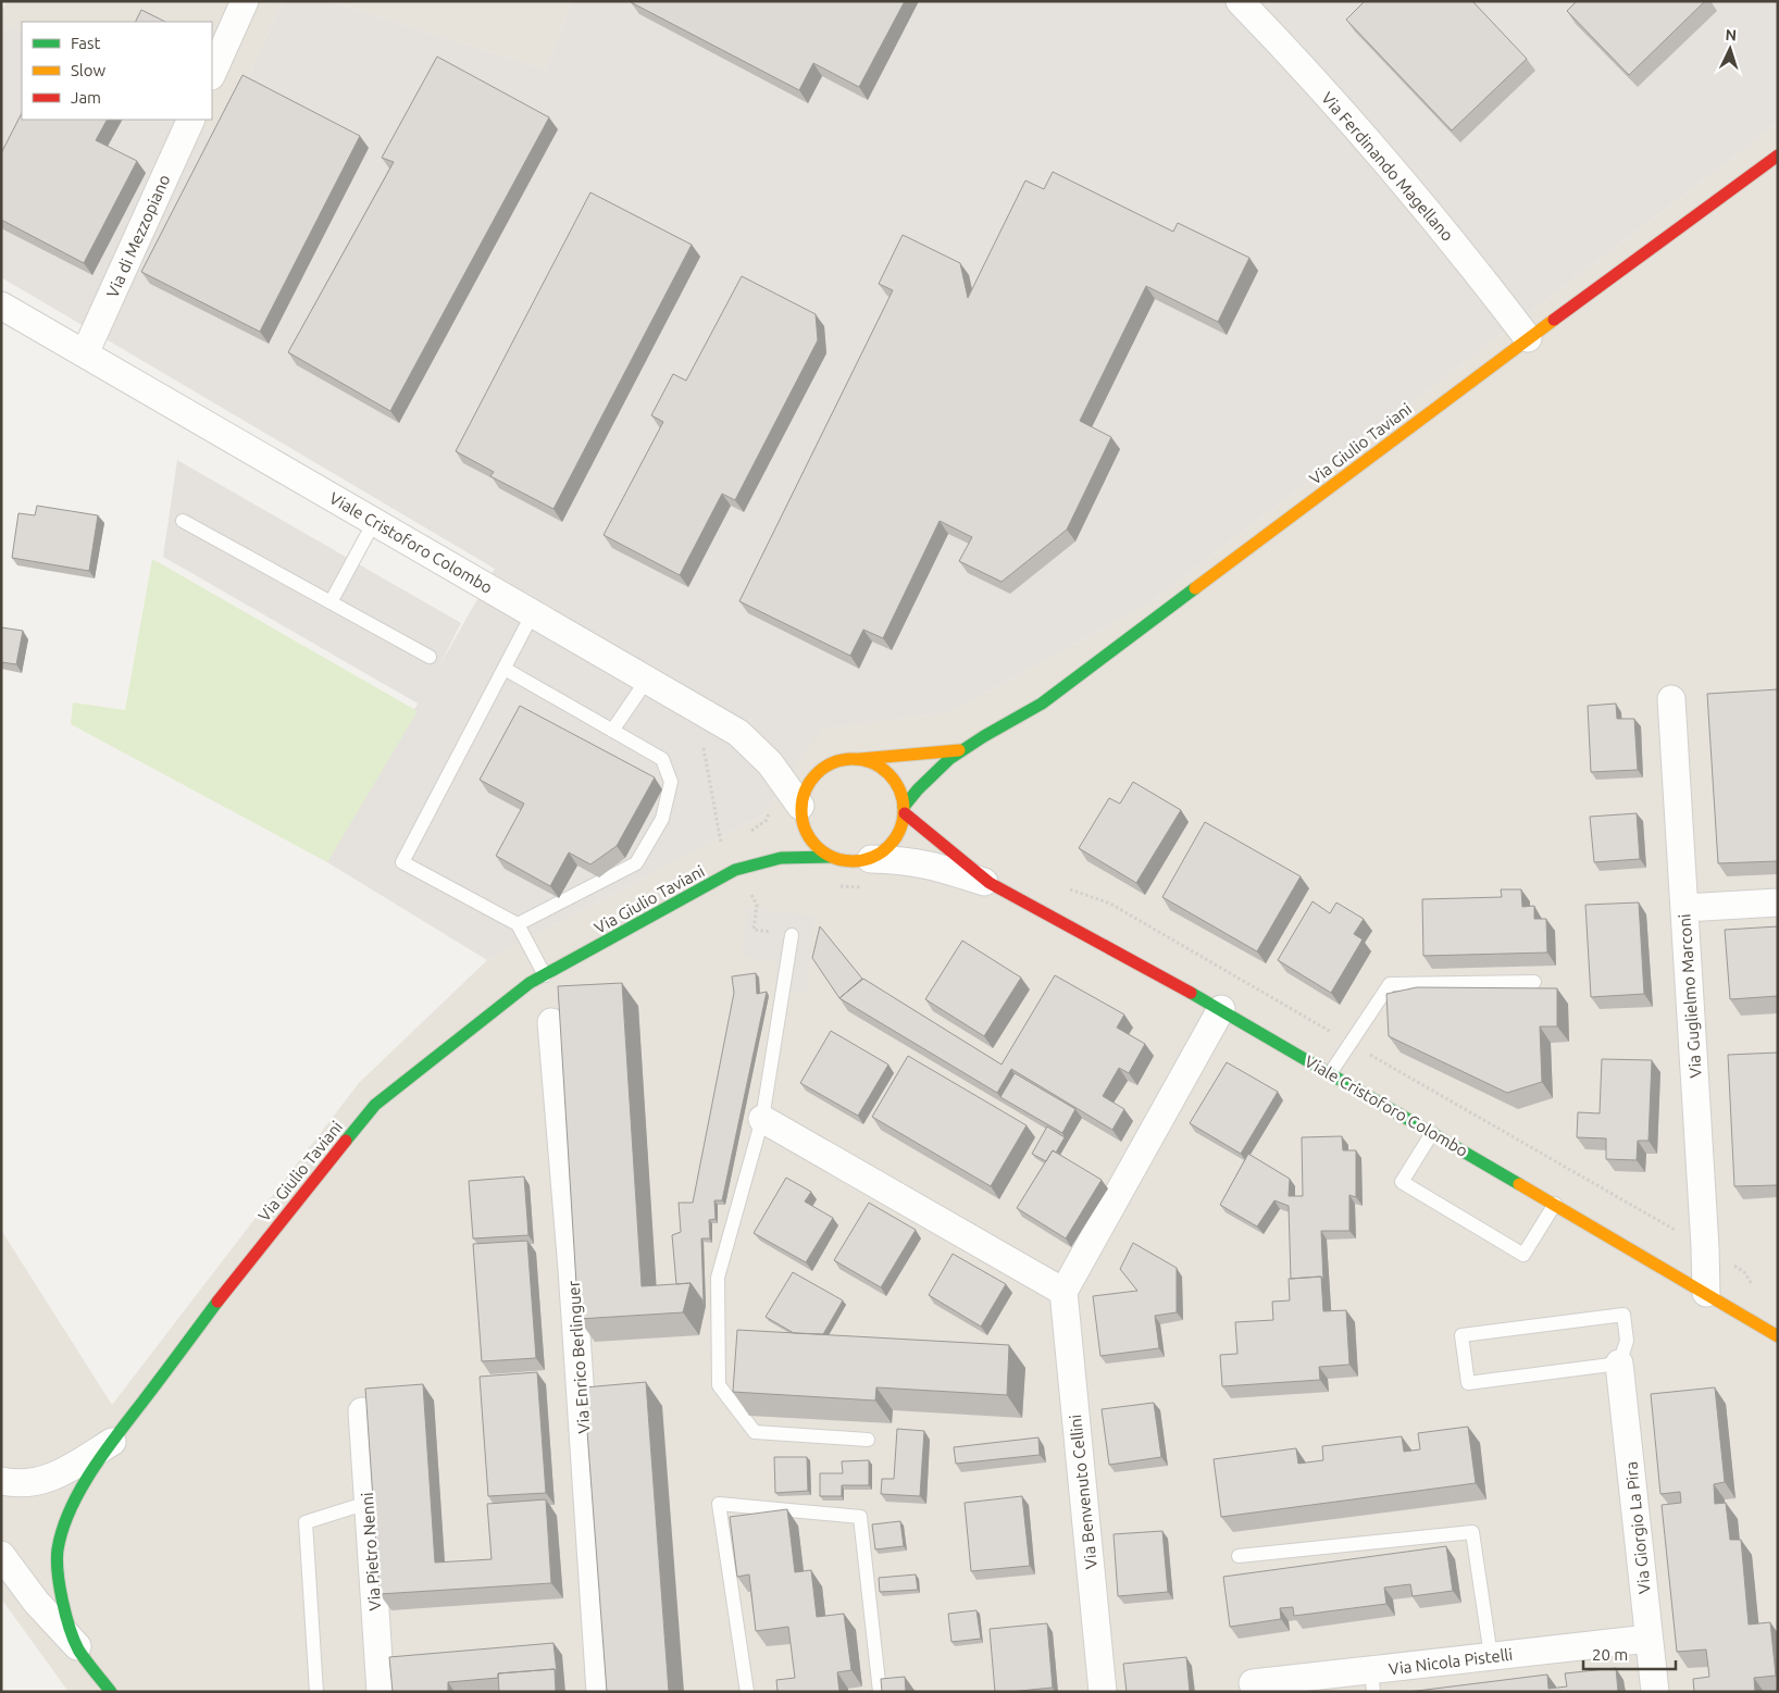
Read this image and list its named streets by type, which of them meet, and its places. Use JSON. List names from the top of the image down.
{
  "streets": {
    "main road": ["Via Giulio Taviani", "Viale Cristoforo Colombo"],
    "street": [
      "Via Ferdinando Magellano",
      "Via di Mezzopiano",
      "Via Guglielmo Marconi",
      "Via Enrico Berlinguer",
      "Via Benvenuto Cellini",
      "Via Giorgio La Pira",
      "Via Pietro Nenni",
      "Via Nicola Pistelli"
    ]
  },
  "crossings": [
    ["Via Ferdinando Magellano", "Via Giulio Taviani"],
    ["Via di Mezzopiano", "Viale Cristoforo Colombo"],
    ["Via Giulio Taviani", "Viale Cristoforo Colombo"],
    ["Viale Cristoforo Colombo", "Via Guglielmo Marconi"],
    ["Via Giorgio La Pira", "Via Nicola Pistelli"]
  ],
  "legend": ["Fast", "Slow", "Jam"],
  "scale_bar": "20 m",
  "north": "top"
}
